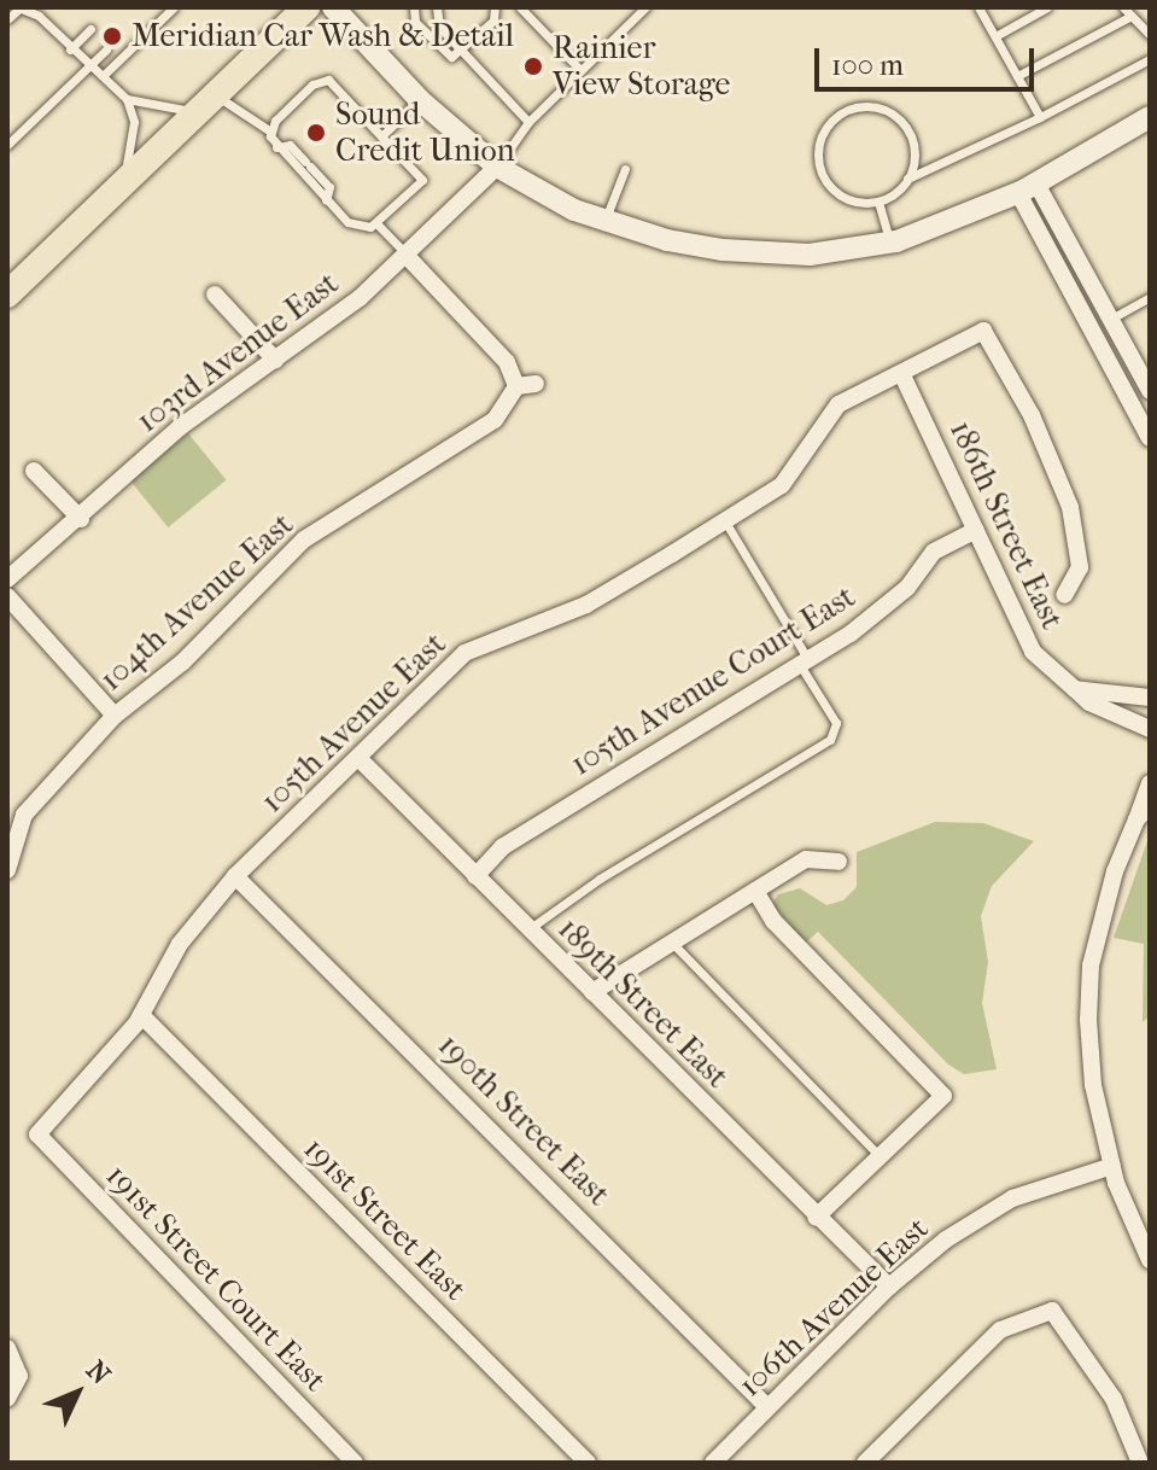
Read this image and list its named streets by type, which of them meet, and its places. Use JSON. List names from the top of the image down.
{
  "streets": {
    "street": [
      "103rd Avenue East",
      "186th Street East",
      "104th Avenue East",
      "105th Avenue Court East",
      "105th Avenue East",
      "189th Street East",
      "190th Street East",
      "191st Street East",
      "191st Street Court East",
      "106th Avenue East"
    ]
  },
  "crossings": [
    ["186th Street East", "105th Avenue Court East"],
    ["186th Street East", "105th Avenue East"],
    ["105th Avenue Court East", "189th Street East"],
    ["105th Avenue East", "189th Street East"],
    ["105th Avenue East", "190th Street East"],
    ["105th Avenue East", "191st Street East"],
    ["105th Avenue East", "191st Street Court East"],
    ["189th Street East", "106th Avenue East"],
    ["190th Street East", "106th Avenue East"]
  ],
  "places": ["Meridian Car Wash & Detail", "Rainier View Storage", "Sound Credit Union"],
  "scale_bar": "100 m",
  "north": "top right"
}
